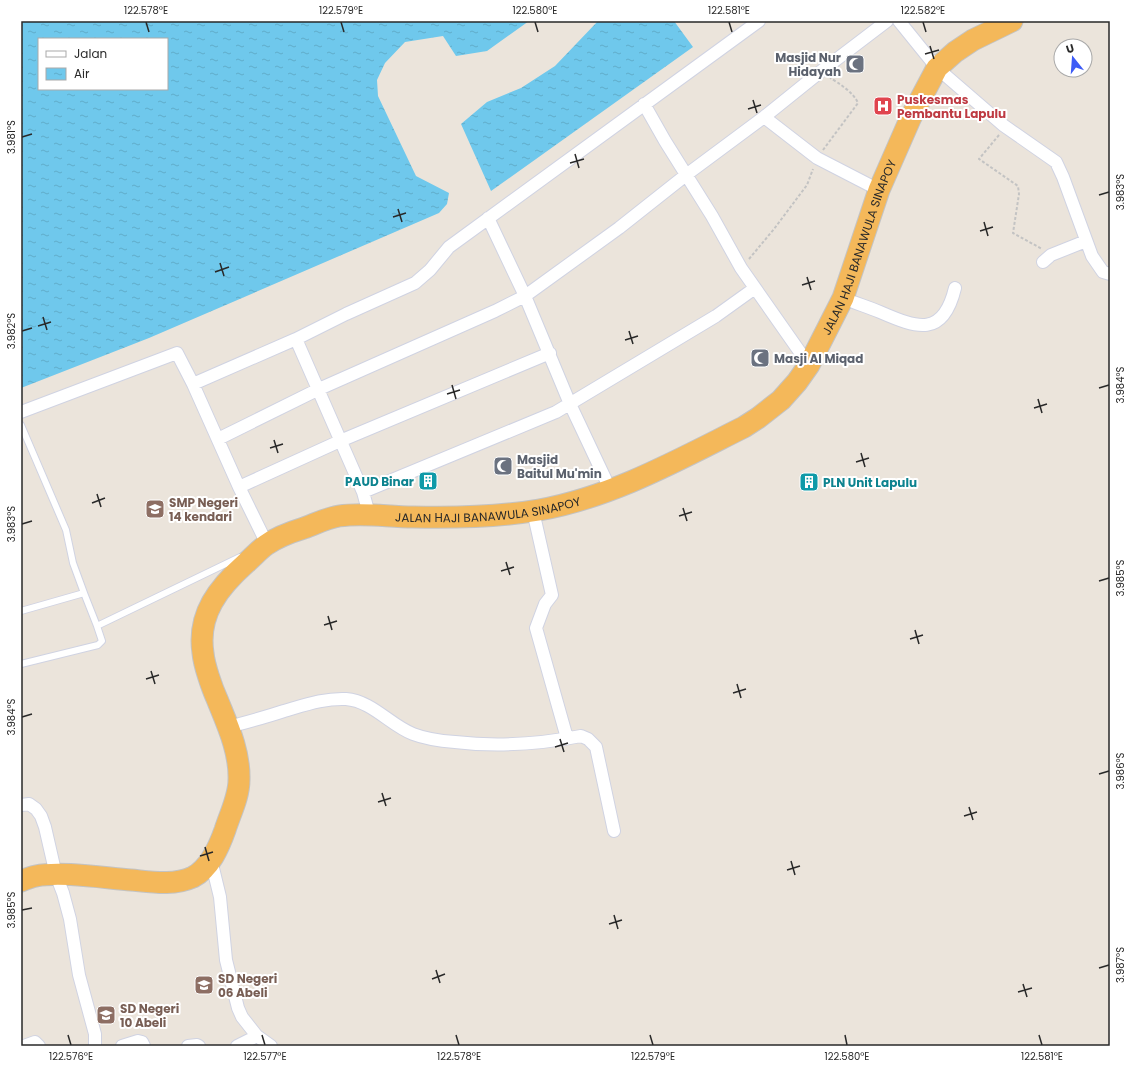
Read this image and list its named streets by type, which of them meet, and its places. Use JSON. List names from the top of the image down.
{
  "streets": {
    "highway": ["JALAN HAJI BANAWULA SINAPOY"]
  },
  "places": {
    "mosque": ["Masjid Nur Hidayah", "Masji Al Miqad", "Masjid Baitul Mu'min"],
    "hospital": ["Puskesmas Pembantu Lapulu"],
    "building": ["PAUD Binar", "PLN Unit Lapulu"],
    "school or university": ["SMP Negeri 14 kendari", "SD Negeri 06 Abeli", "SD Negeri 10 Abeli"]
  },
  "legend": ["Jalan", "Air"],
  "north": "top",
  "coordinates": [
    "122.578°E",
    "122.579°E",
    "122.580°E",
    "122.581°E",
    "122.582°E",
    "3.981°S",
    "3.983°S",
    "3.982°S",
    "3.984°S",
    "3.985°S",
    "3.986°S",
    "3.987°S",
    "122.576°E",
    "122.577°E"
  ]
}
